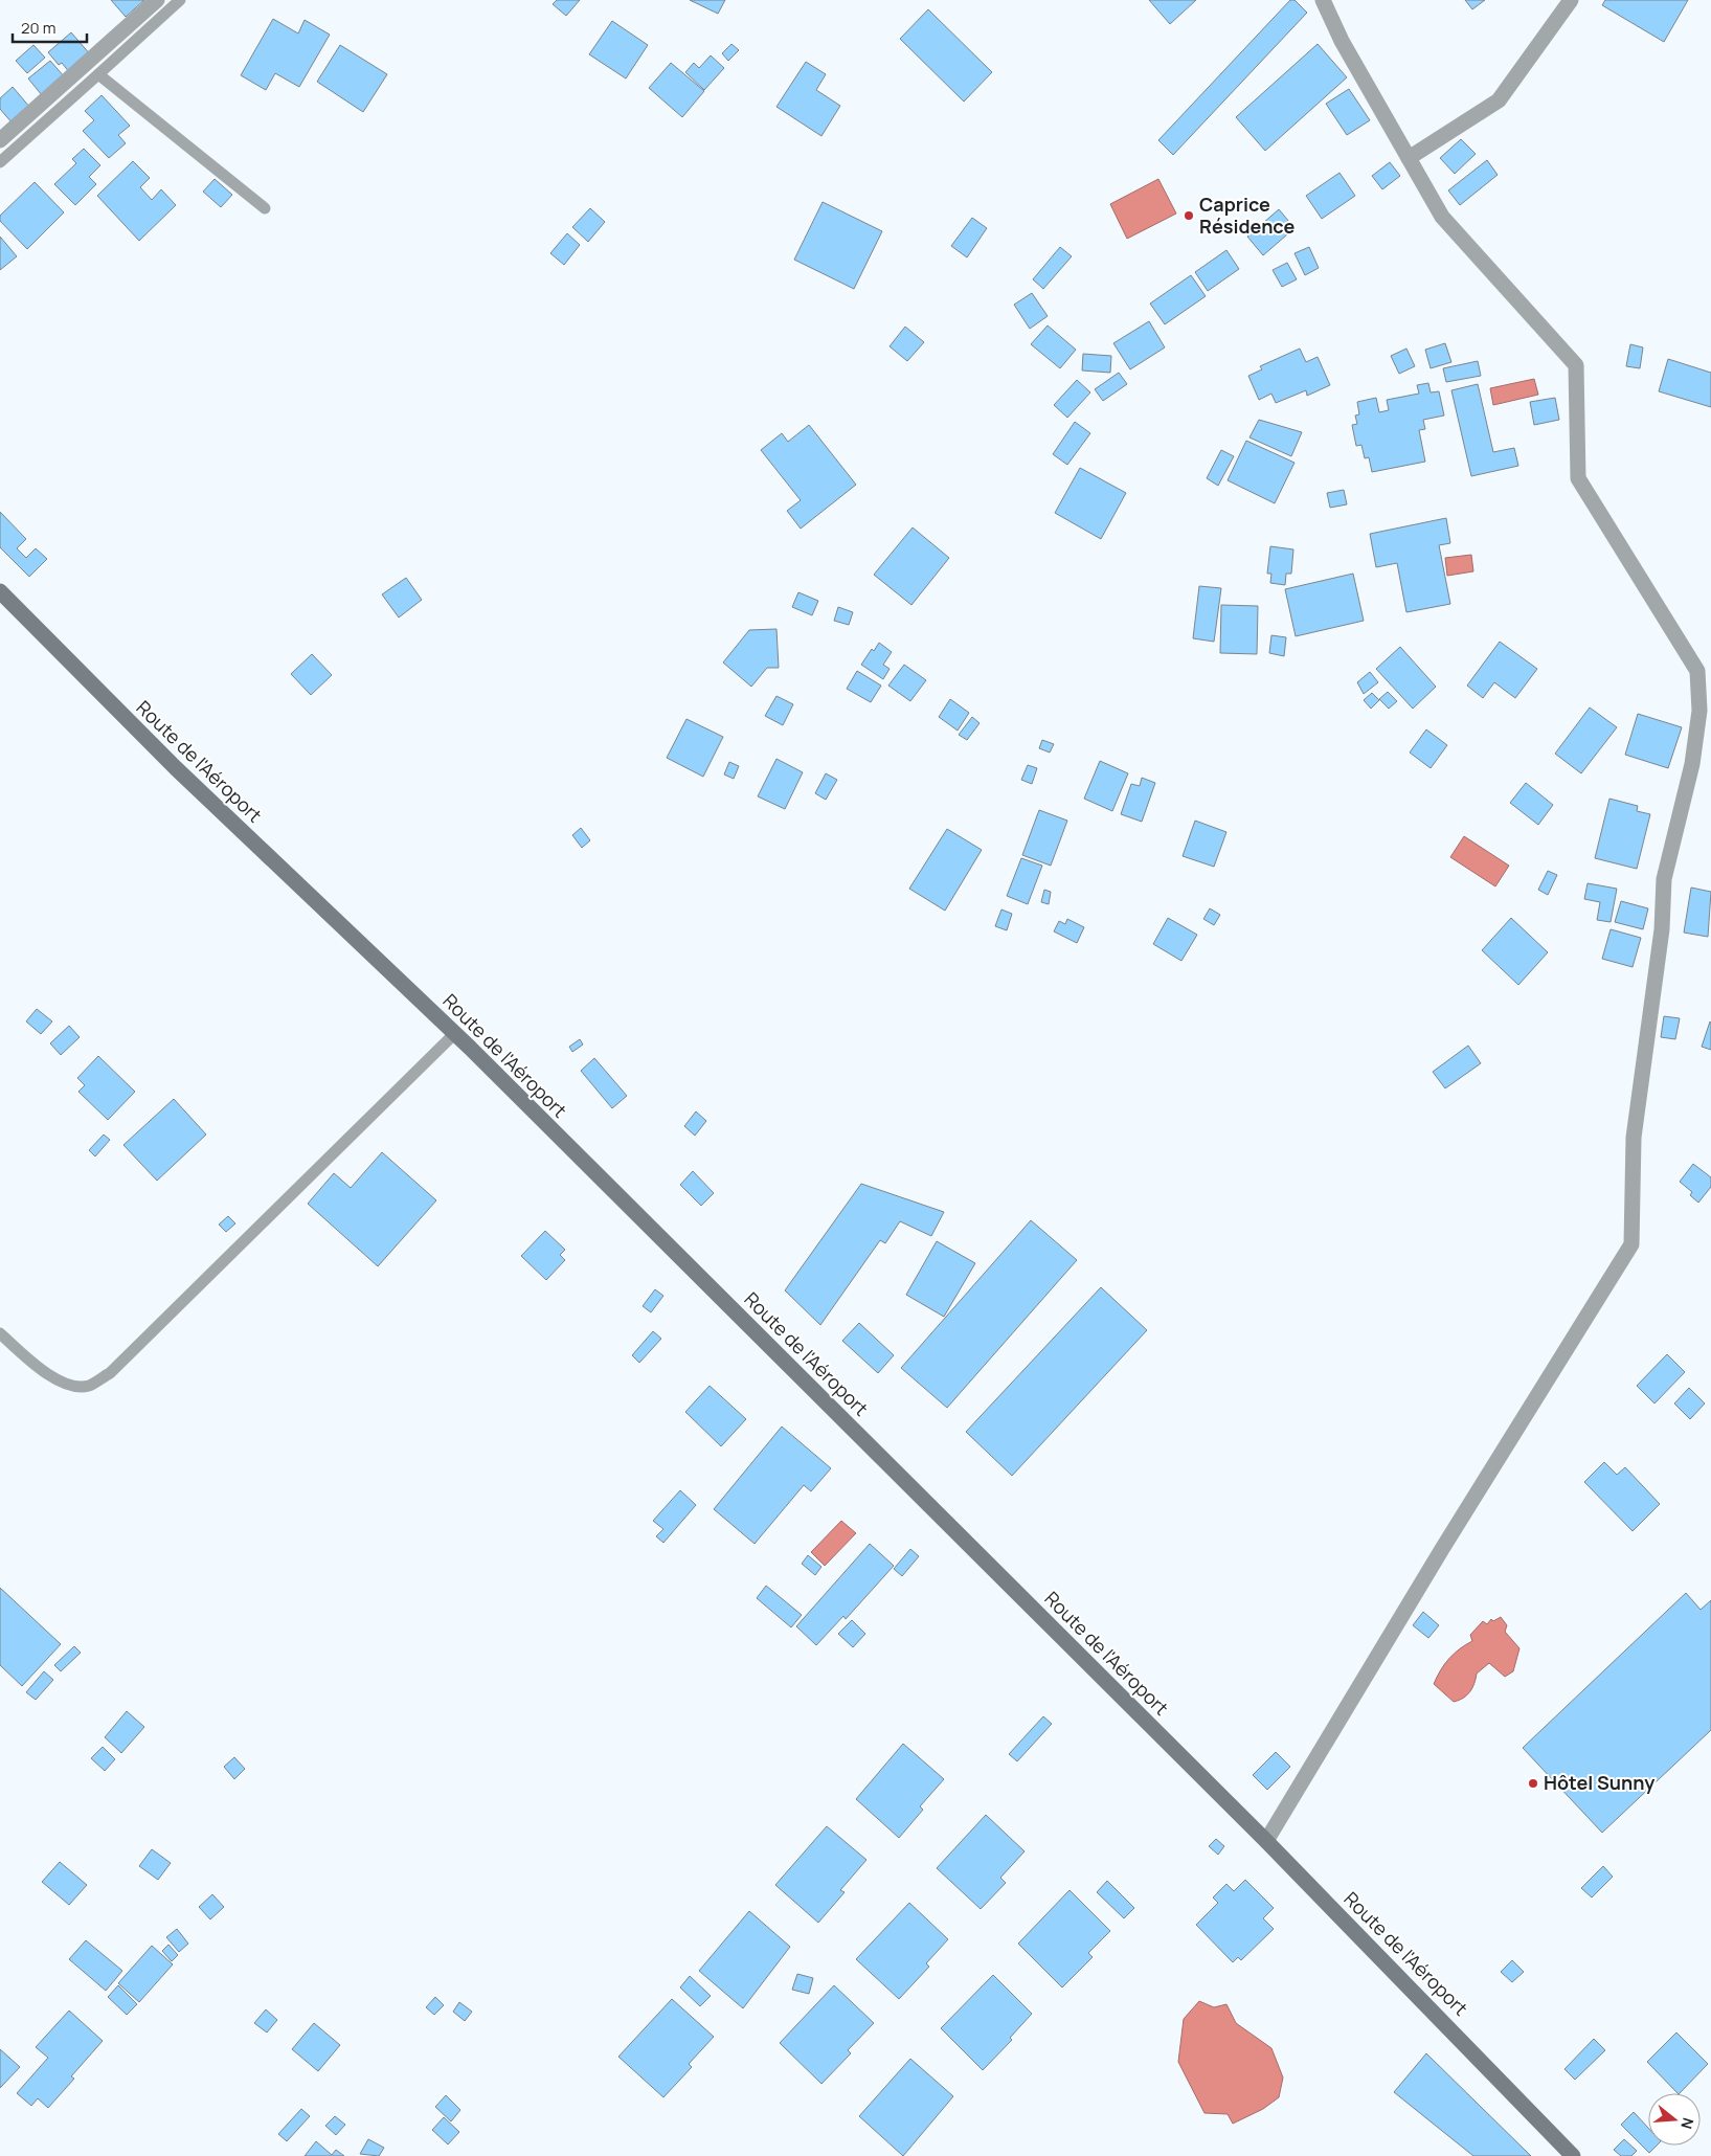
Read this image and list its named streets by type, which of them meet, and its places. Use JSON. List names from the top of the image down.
{
  "streets": {
    "main road": ["Route de l'Aéroport"]
  },
  "places": ["Caprice Résidence", "Hôtel Sunny"],
  "scale_bar": "20 m",
  "north": "right"
}
